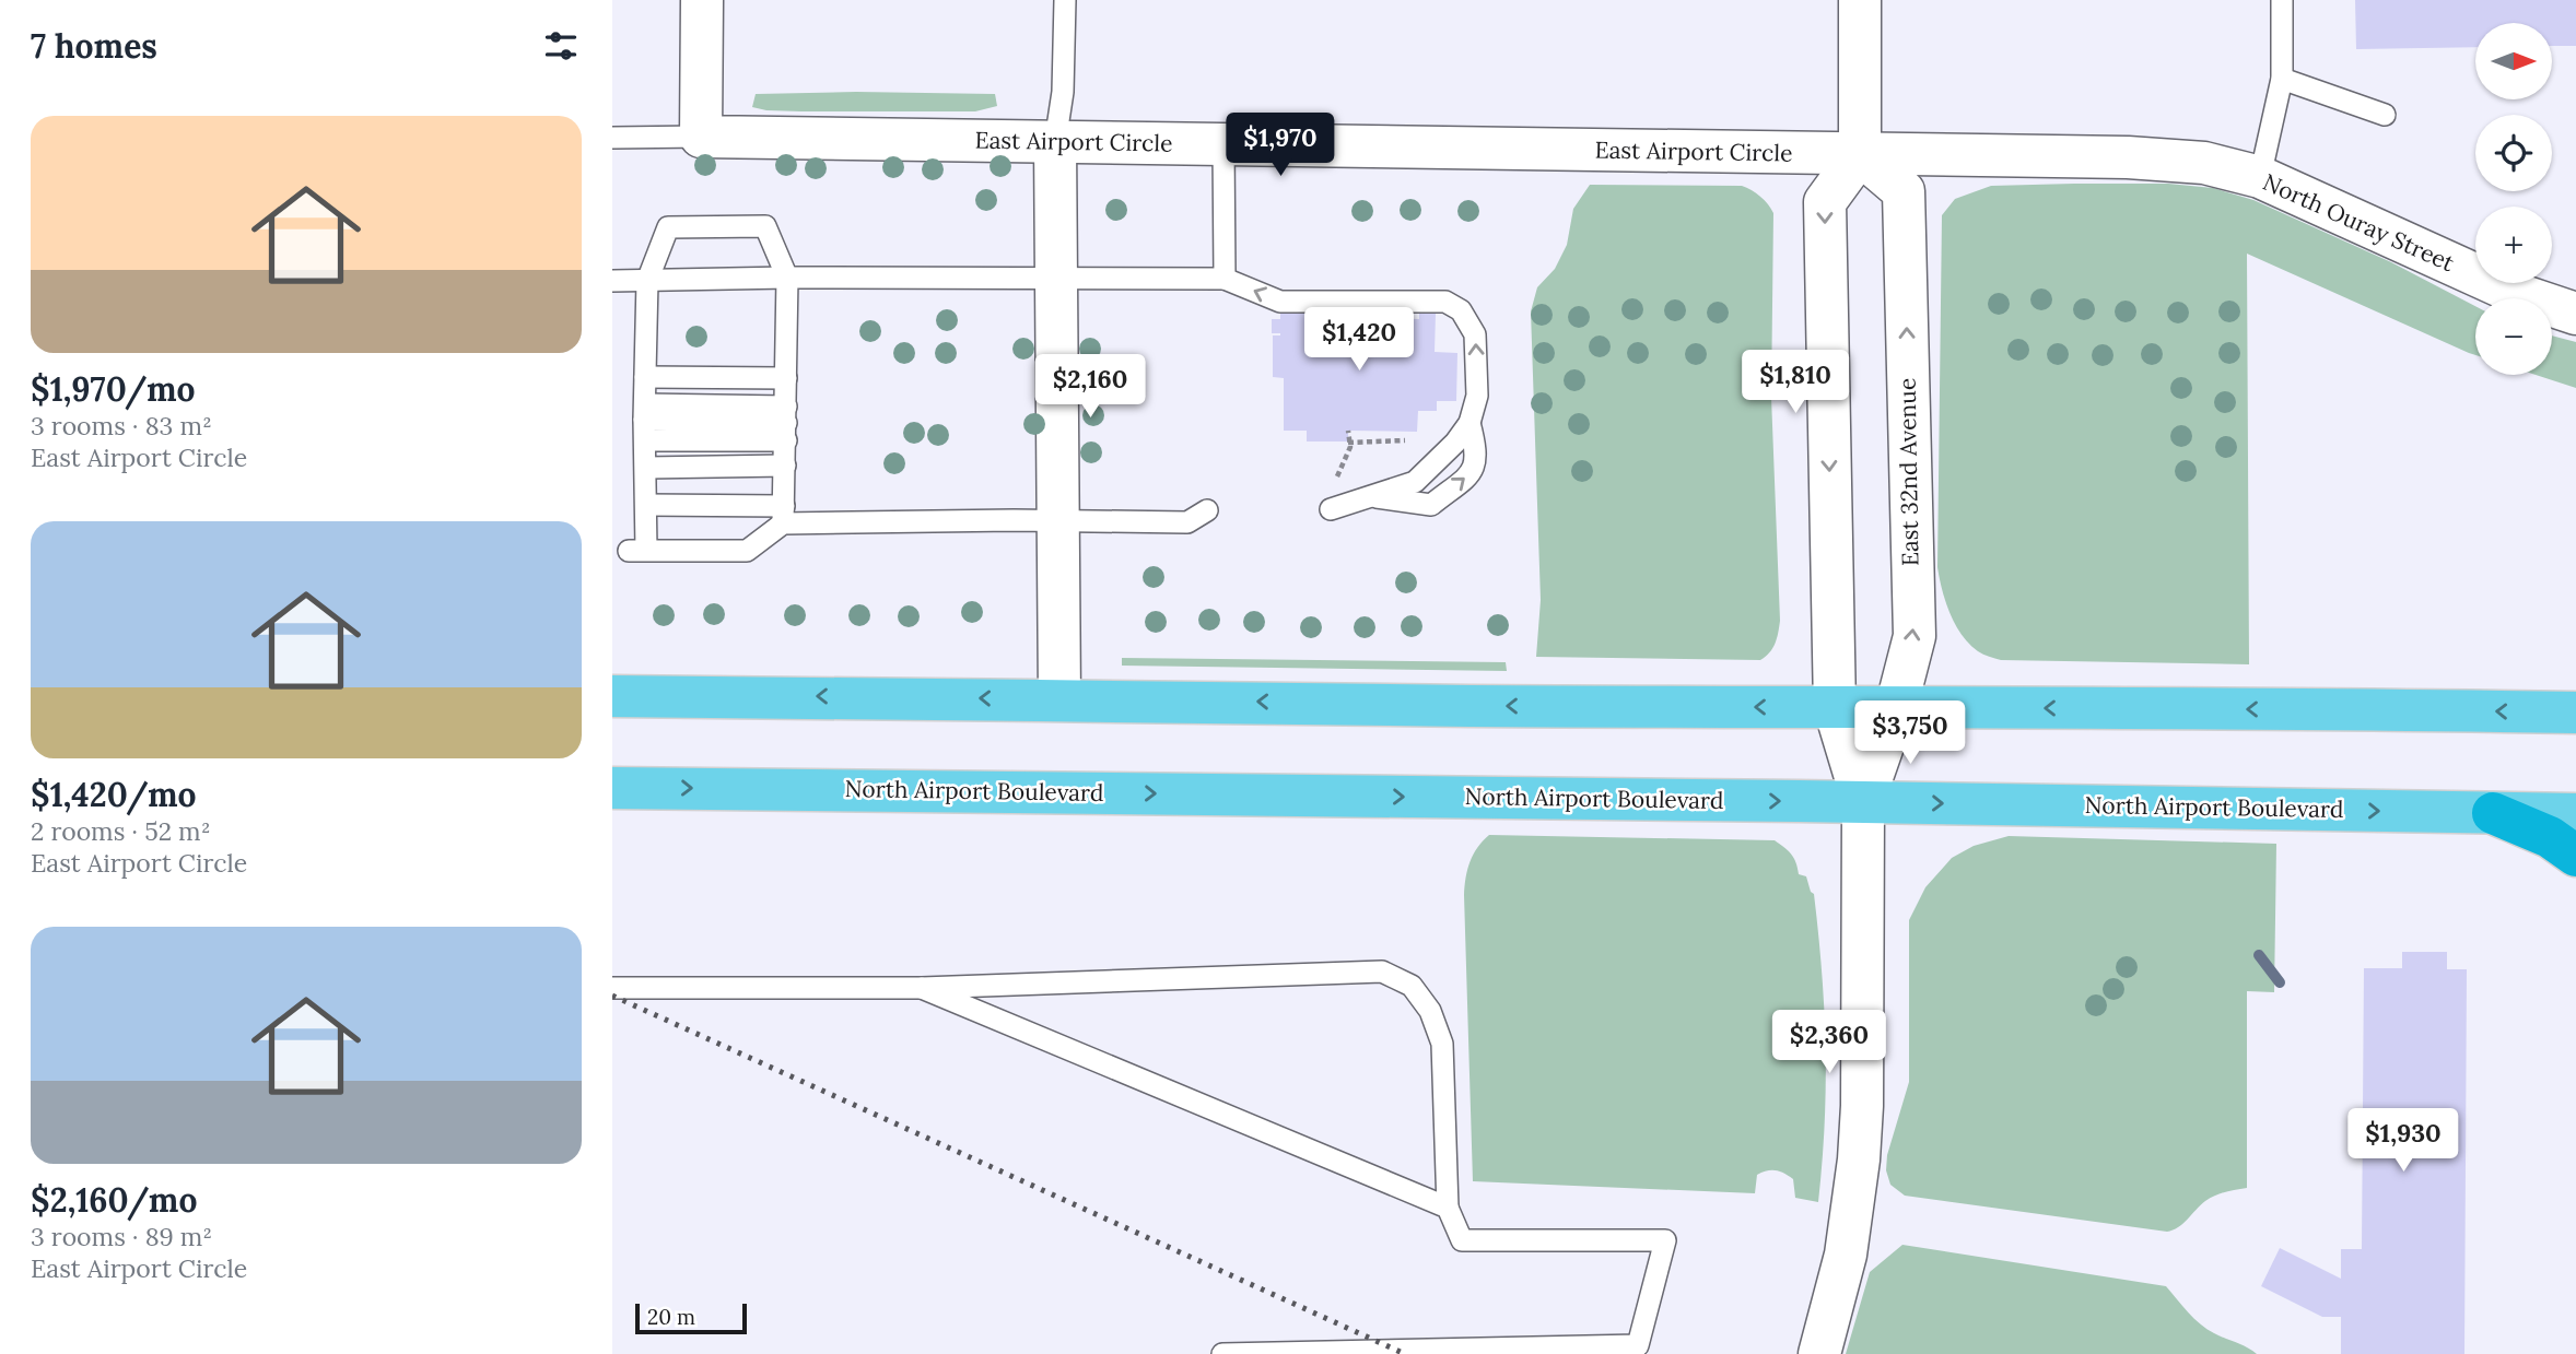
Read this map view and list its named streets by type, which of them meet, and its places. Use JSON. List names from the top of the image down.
{
  "streets": {
    "main road": ["North Airport Boulevard"],
    "street": ["East Airport Circle", "North Ouray Street", "East 32nd Avenue"]
  },
  "crossings": [
    ["East Airport Circle", "North Ouray Street"],
    ["East Airport Circle", "East 32nd Avenue"],
    ["North Ouray Street", "East 32nd Avenue"],
    ["East 32nd Avenue", "North Airport Boulevard"]
  ],
  "scale_bar": "20 m",
  "north": "right",
  "page": {
    "heading": "7 homes",
    "map_buttons": ["+", "−"],
    "list": [
      {
        "name": "$1,970/mo",
        "note": "3 rooms · 83 m² · East Airport Circle"
      },
      {
        "name": "$1,420/mo",
        "note": "2 rooms · 52 m² · East Airport Circle"
      },
      {
        "name": "$2,160/mo",
        "note": "3 rooms · 89 m² · East Airport Circle"
      }
    ],
    "price": [
      "$1,970",
      "$1,420",
      "$1,810",
      "$2,160",
      "$3,750",
      "$2,360",
      "$1,930"
    ],
    "scale": "20 m"
  }
}
